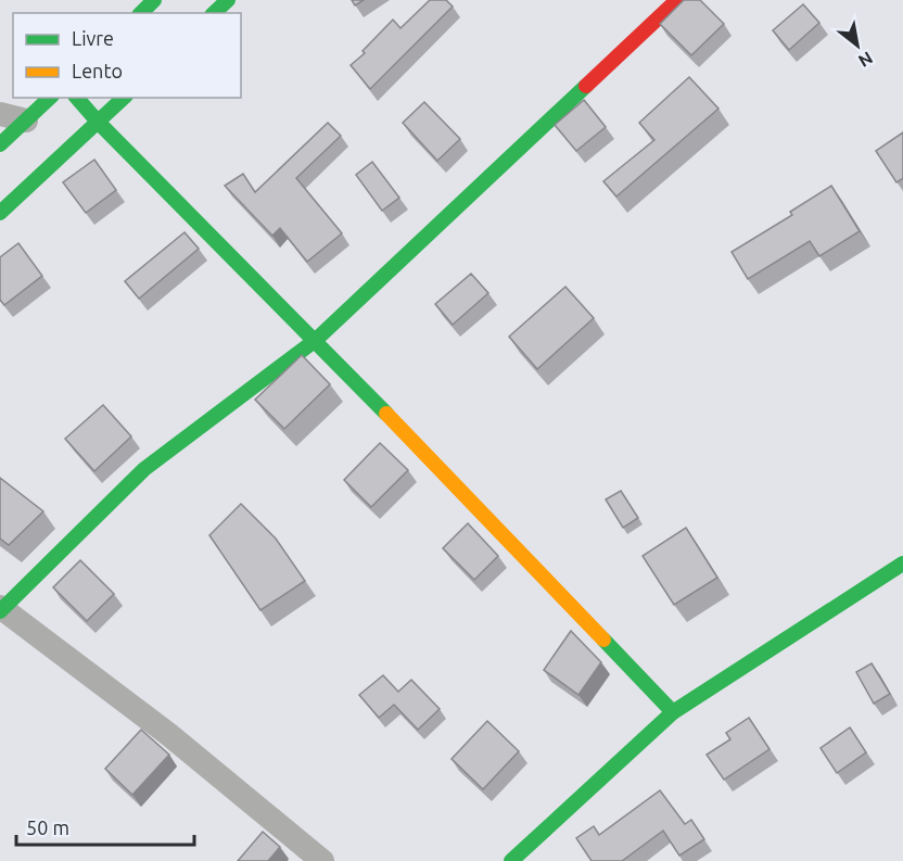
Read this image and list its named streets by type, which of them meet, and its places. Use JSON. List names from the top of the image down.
{
  "legend": ["Livre", "Lento"],
  "scale_bar": "50 m",
  "north": "bottom right"
}
